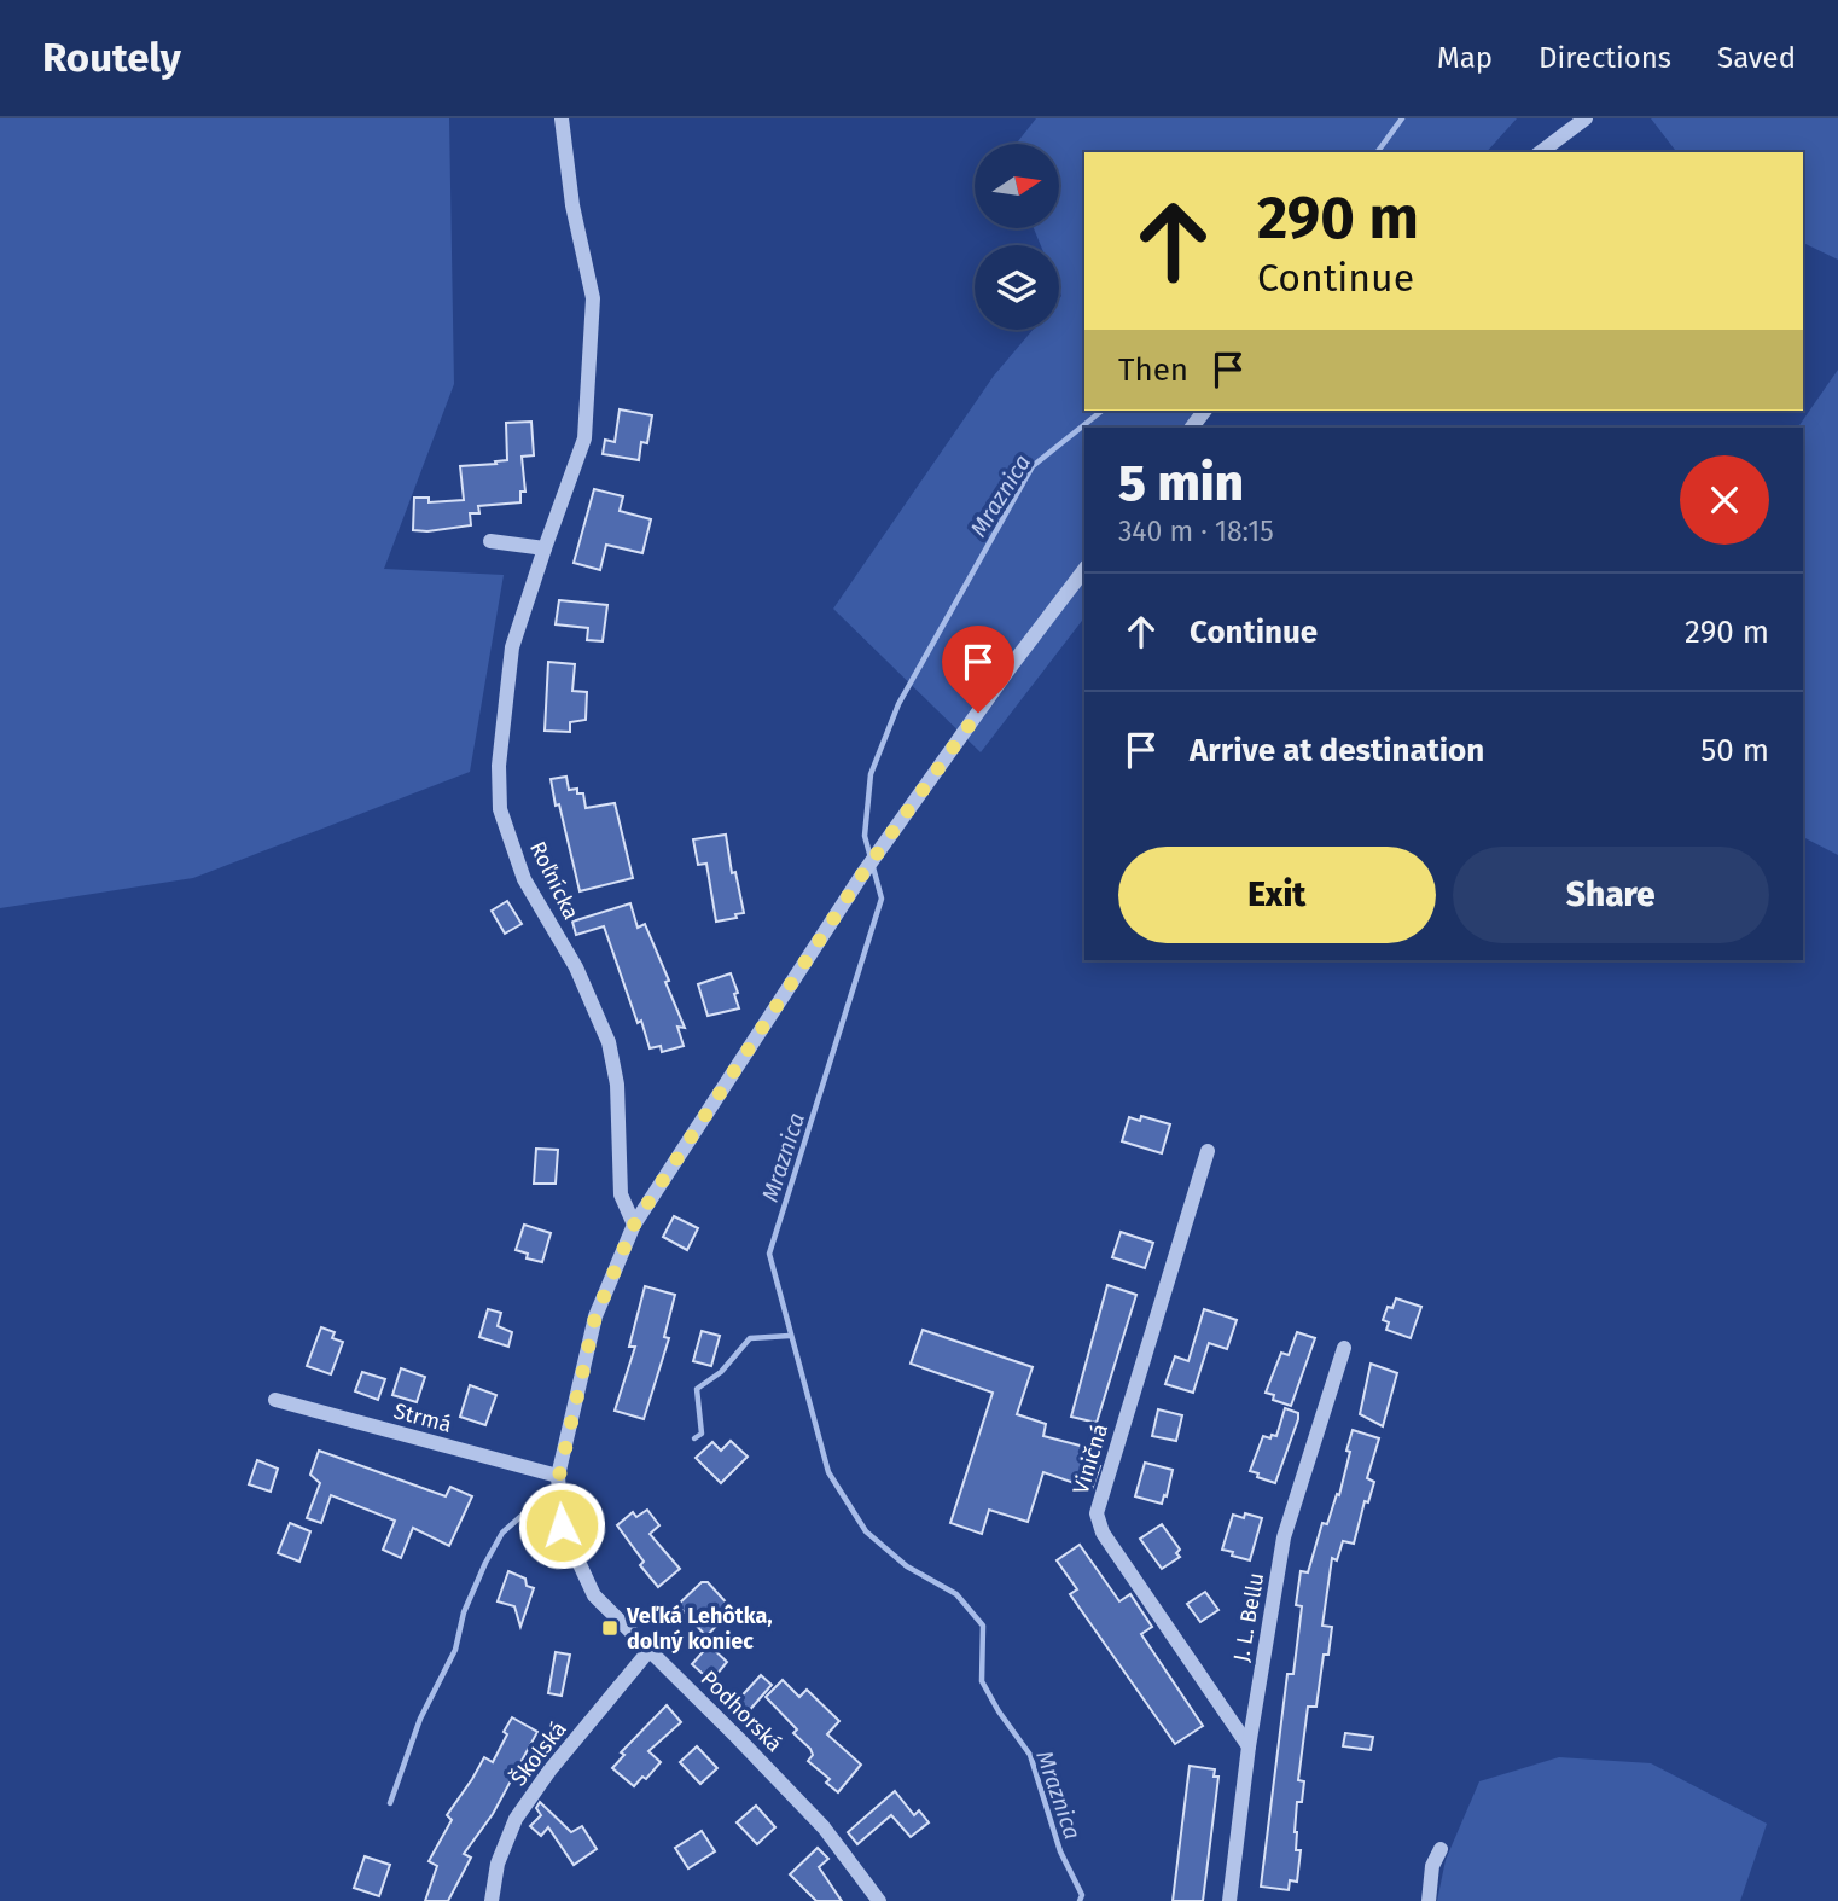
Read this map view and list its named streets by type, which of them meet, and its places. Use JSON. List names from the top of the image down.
{
  "streets": {
    "street": [
      "Roľnícka",
      "Strmá",
      "Viničná",
      "J. L. Bellu",
      "Podhorská",
      "Školská"
    ]
  },
  "crossings": [
    ["Roľnícka", "Podhorská"],
    ["Strmá", "Podhorská"],
    ["Viničná", "J. L. Bellu"],
    ["Podhorská", "Školská"]
  ],
  "water": ["Mraznica"],
  "places": {
    "transit": ["Veľká Lehôtka, dolný koniec"]
  },
  "north": "right",
  "page": {
    "header": "Routely",
    "nav": ["Map", "Directions", "Saved"],
    "turn": ["290 m", "Continue"],
    "then": "Then",
    "heading": ["5 min", "340 m · 18:15"],
    "list": [
      {
        "name": "Continue",
        "value": "290 m"
      },
      {
        "name": "Arrive at destination",
        "value": "50 m"
      }
    ],
    "buttons": ["Exit", "Share"]
  }
}
